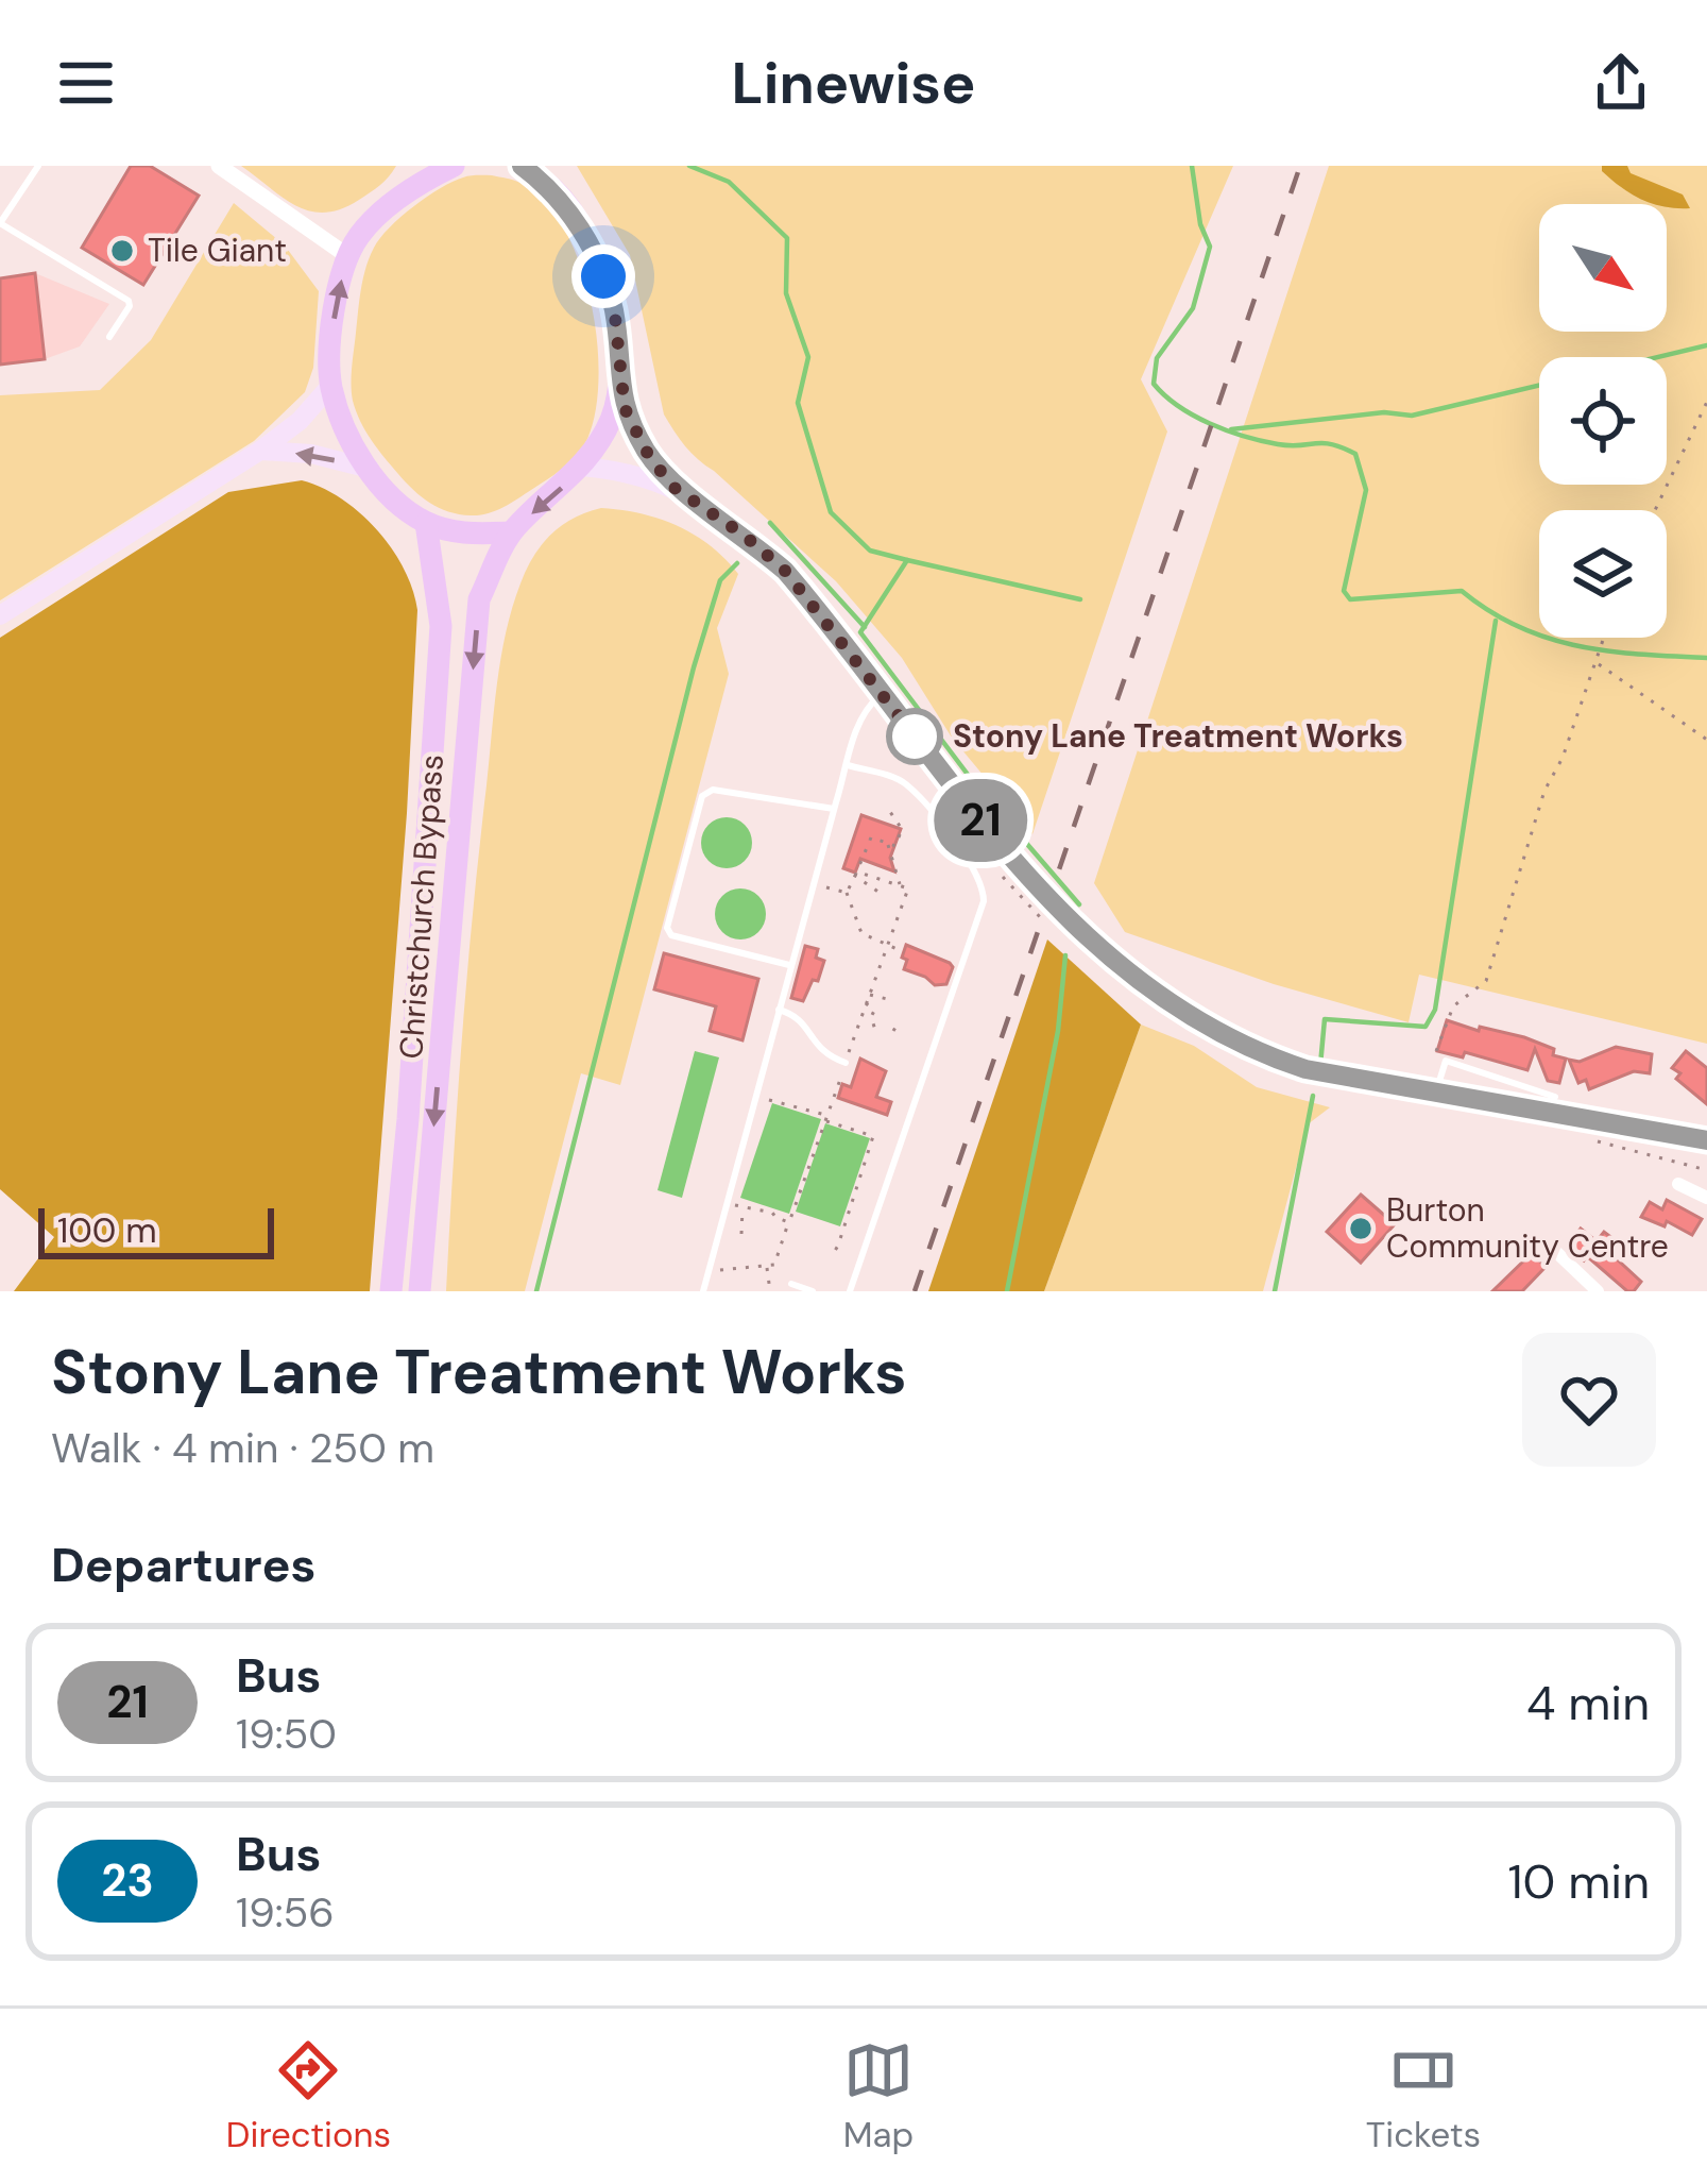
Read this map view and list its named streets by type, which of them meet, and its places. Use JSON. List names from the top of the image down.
{
  "streets": {
    "main road": ["Christchurch Bypass"]
  },
  "places": ["Tile Giant", "Stony Lane Treatment Works", "Burton Community Centre"],
  "lines": ["bus line 21"],
  "scale_bar": "100 m",
  "north": "bottom right",
  "page": {
    "header": "Linewise",
    "on_map": "21",
    "scale": "100 m",
    "heading": [
      ["Stony Lane Treatment Works", "Walk · 4 min · 250 m"],
      "Departures"
    ],
    "list": [
      {
        "mark": "21",
        "name": "Bus",
        "note": "19:50",
        "value": "4 min"
      },
      {
        "mark": "23",
        "name": "Bus",
        "note": "19:56",
        "value": "10 min"
      }
    ],
    "tabs": ["Directions", "Map", "Tickets"]
  }
}
